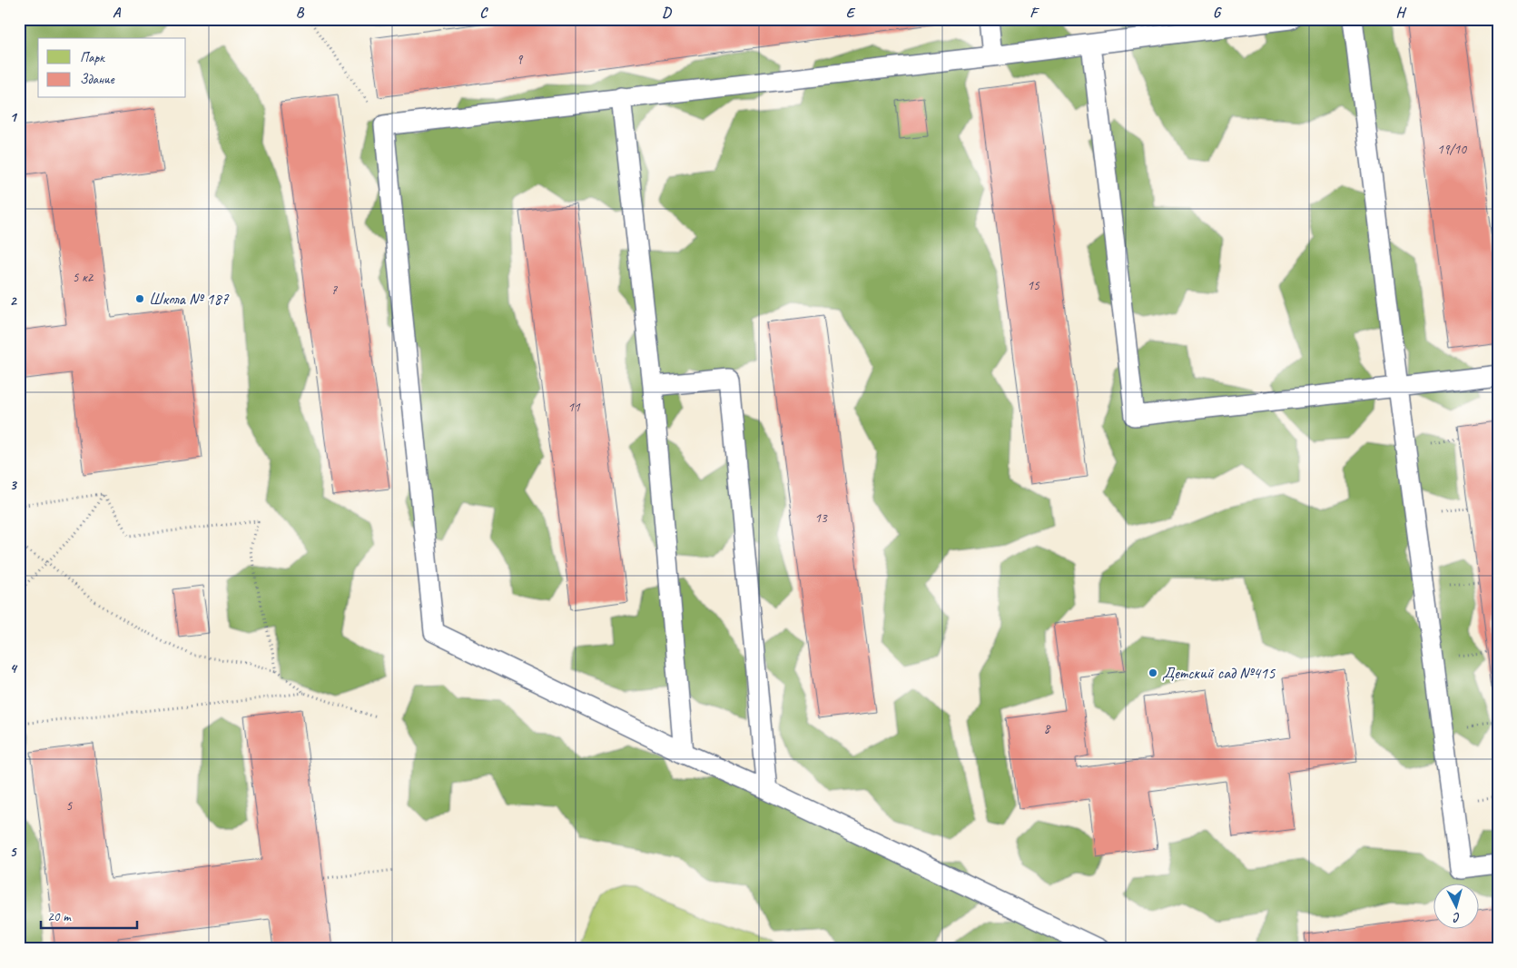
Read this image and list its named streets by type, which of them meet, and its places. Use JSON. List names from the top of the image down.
{
  "places": ["Школа № 187", "Детский сад №415"],
  "house_numbers": [
    "9",
    "19/10",
    "5 к2",
    "15",
    "7",
    "11",
    "13",
    "8",
    "5"
  ],
  "legend": ["Парк", "Здание"],
  "scale_bar": "20 m",
  "north": "bottom",
  "grid": {
    "columns": [
      "A",
      "B",
      "C",
      "D",
      "E",
      "F",
      "G",
      "H"
    ],
    "rows": [
      "1",
      "2",
      "3",
      "4",
      "5"
    ]
  }
}
